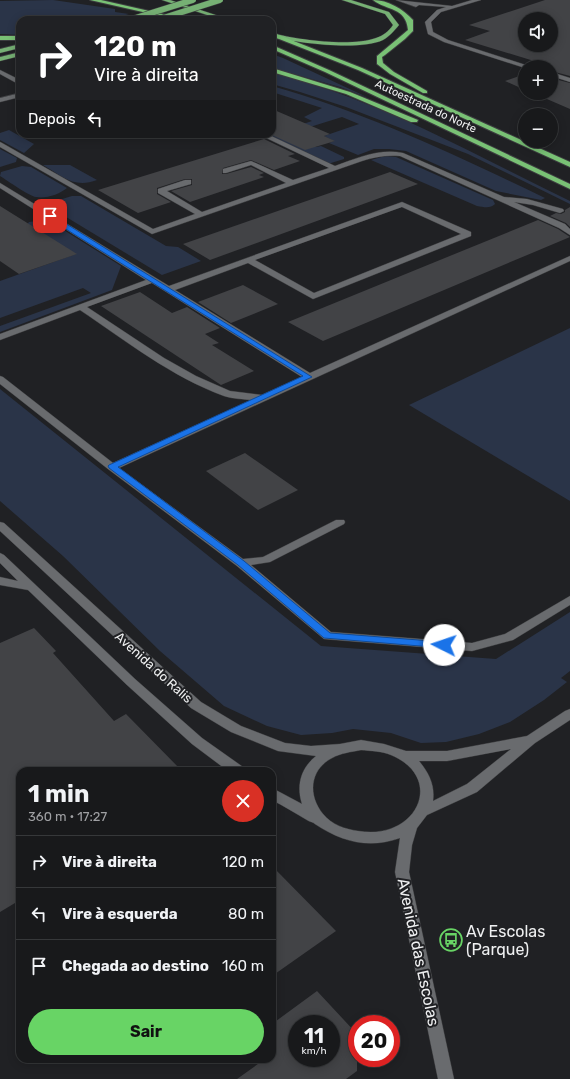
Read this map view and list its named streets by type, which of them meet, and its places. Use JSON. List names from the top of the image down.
{
  "streets": {
    "highway": ["Autoestrada do Norte"],
    "street": ["Avenida do Ralis", "Avenida das Escolas"]
  },
  "crossings": [
    ["Avenida do Ralis", "Avenida das Escolas"]
  ],
  "places": {
    "bus stop": ["Av Escolas (Parque)"]
  },
  "page": {
    "map_buttons": ["+", "−"],
    "turn": ["120 m", "Vire à direita"],
    "then": "Depois",
    "heading": ["1 min", "360 m · 17:27"],
    "list": [
      {
        "name": "Vire à direita",
        "value": "120 m"
      },
      {
        "name": "Vire à esquerda",
        "value": "80 m"
      },
      {
        "name": "Chegada ao destino",
        "value": "160 m"
      }
    ],
    "buttons": "Sair",
    "speed": "11 km/h",
    "limit": "20"
  }
}
